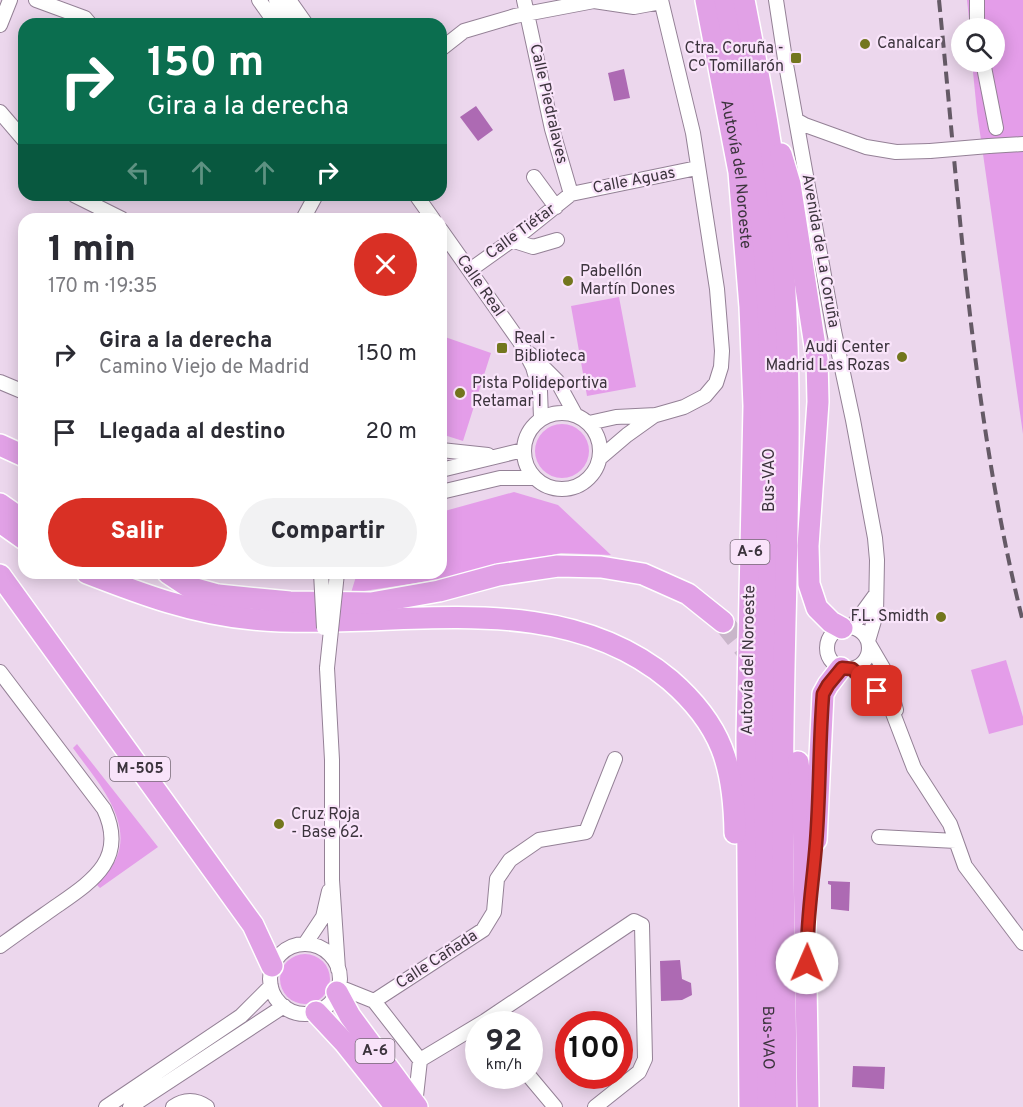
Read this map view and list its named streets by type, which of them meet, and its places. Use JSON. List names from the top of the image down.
{
  "streets": {
    "highway": [
      "Autovía del Noroeste",
      "Bus-VAO",
      "A-6",
      "M-505"
    ],
    "street": [
      "Calle Piedralaves",
      "Calle Aguas",
      "Calle Tiétar",
      "Avenida de La Coruña",
      "Calle Real",
      "Calle Cañada"
    ]
  },
  "crossings": [
    ["Calle Piedralaves", "Calle Aguas"],
    ["Calle Piedralaves", "Calle Tiétar"],
    ["Calle Aguas", "Calle Tiétar"],
    ["Calle Tiétar", "Calle Real"],
    ["A-6", "M-505"]
  ],
  "places": {
    "other": [
      "Canalcar",
      "Pabellón Martín Dones",
      "Audi Center Madrid Las Rozas",
      "Pista Polideportiva Retamar I",
      "F.L. Smidth",
      "Cruz Roja - Base 62."
    ],
    "transit": ["Ctra. Coruña - Cº Tomillarón", "Real - Biblioteca"]
  },
  "page": {
    "turn": ["150 m", "Gira a la derecha"],
    "heading": ["1 min", "170 m · 19:35"],
    "list": [
      {
        "name": "Gira a la derecha",
        "note": "Camino Viejo de Madrid",
        "value": "150 m"
      },
      {
        "name": "Llegada al destino",
        "value": "20 m"
      }
    ],
    "buttons": ["Salir", "Compartir"],
    "speed": "92 km/h",
    "limit": "100"
  }
}
